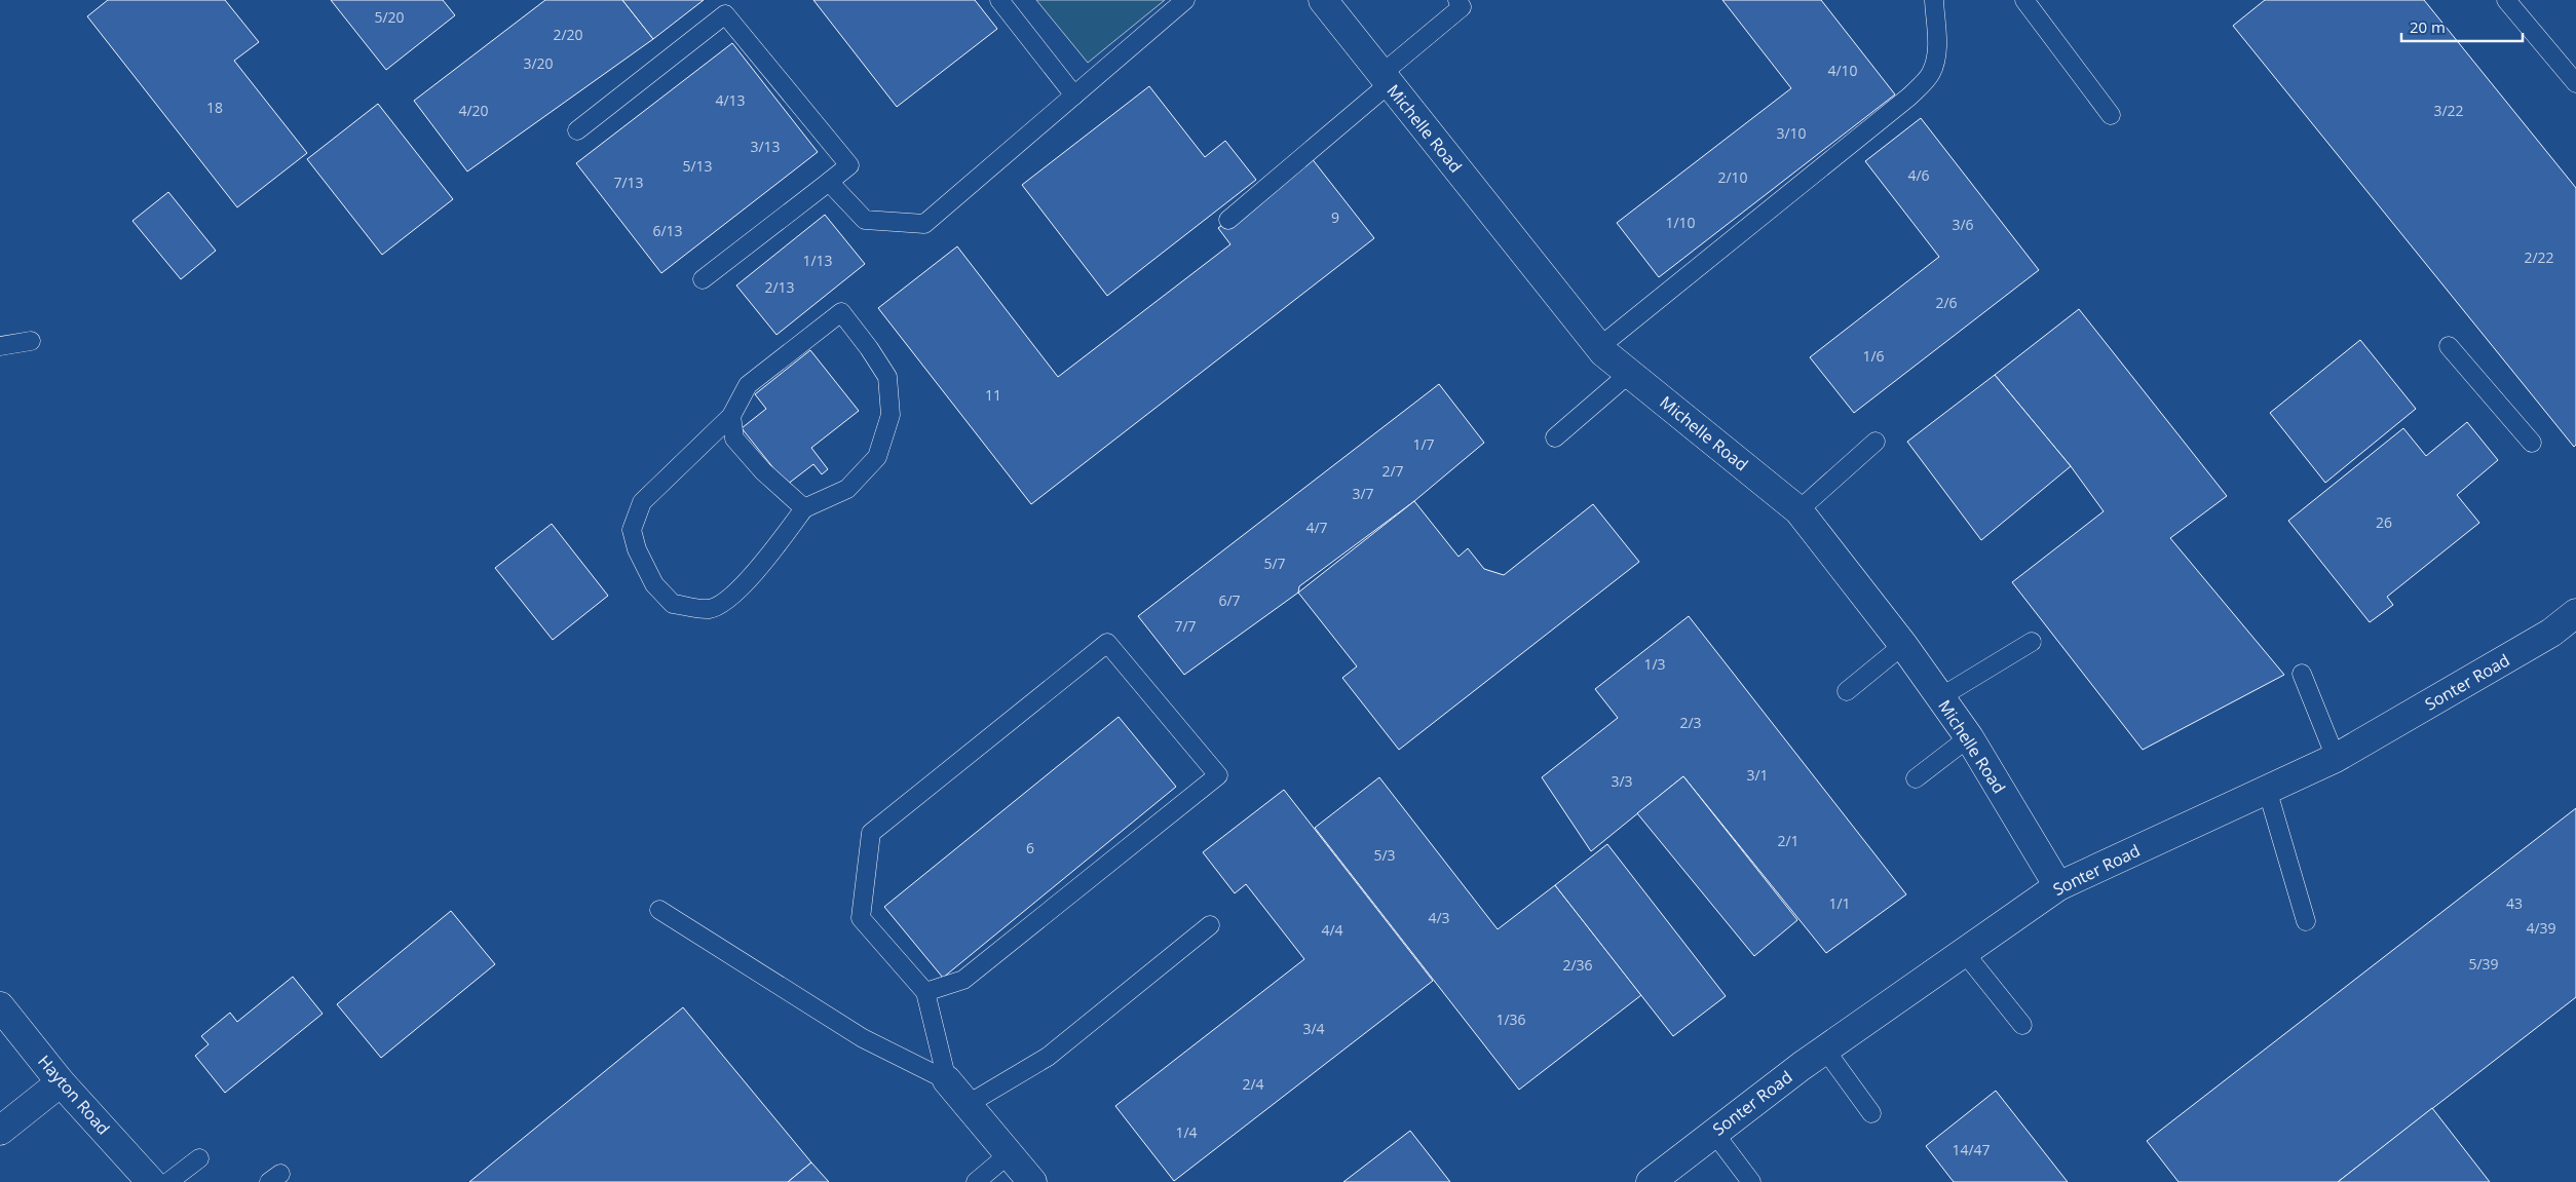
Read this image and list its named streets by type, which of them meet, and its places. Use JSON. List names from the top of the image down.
{
  "streets": {
    "street": ["Michelle Road", "Sonter Road", "Hayton Road"]
  },
  "crossings": [
    ["Michelle Road", "Sonter Road"]
  ],
  "house_numbers": [
    "5/20",
    "2/20",
    "3/20",
    "4/10",
    "4/13",
    "18",
    "4/20",
    "3/22",
    "3/10",
    "3/13",
    "5/13",
    "4/6",
    "2/10",
    "7/13",
    "9",
    "1/10",
    "3/6",
    "6/13",
    "2/22",
    "1/13",
    "2/13",
    "2/6",
    "1/6",
    "11",
    "1/7",
    "2/7",
    "3/7",
    "26",
    "4/7",
    "5/7",
    "6/7",
    "7/7",
    "1/3",
    "2/3",
    "3/1",
    "3/3",
    "2/1",
    "6",
    "5/3",
    "1/1",
    "43",
    "4/3",
    "4/39",
    "4/4",
    "5/39",
    "2/36",
    "1/36",
    "3/4",
    "2/4",
    "1/4",
    "14/47"
  ],
  "scale_bar": "20 m"
}
